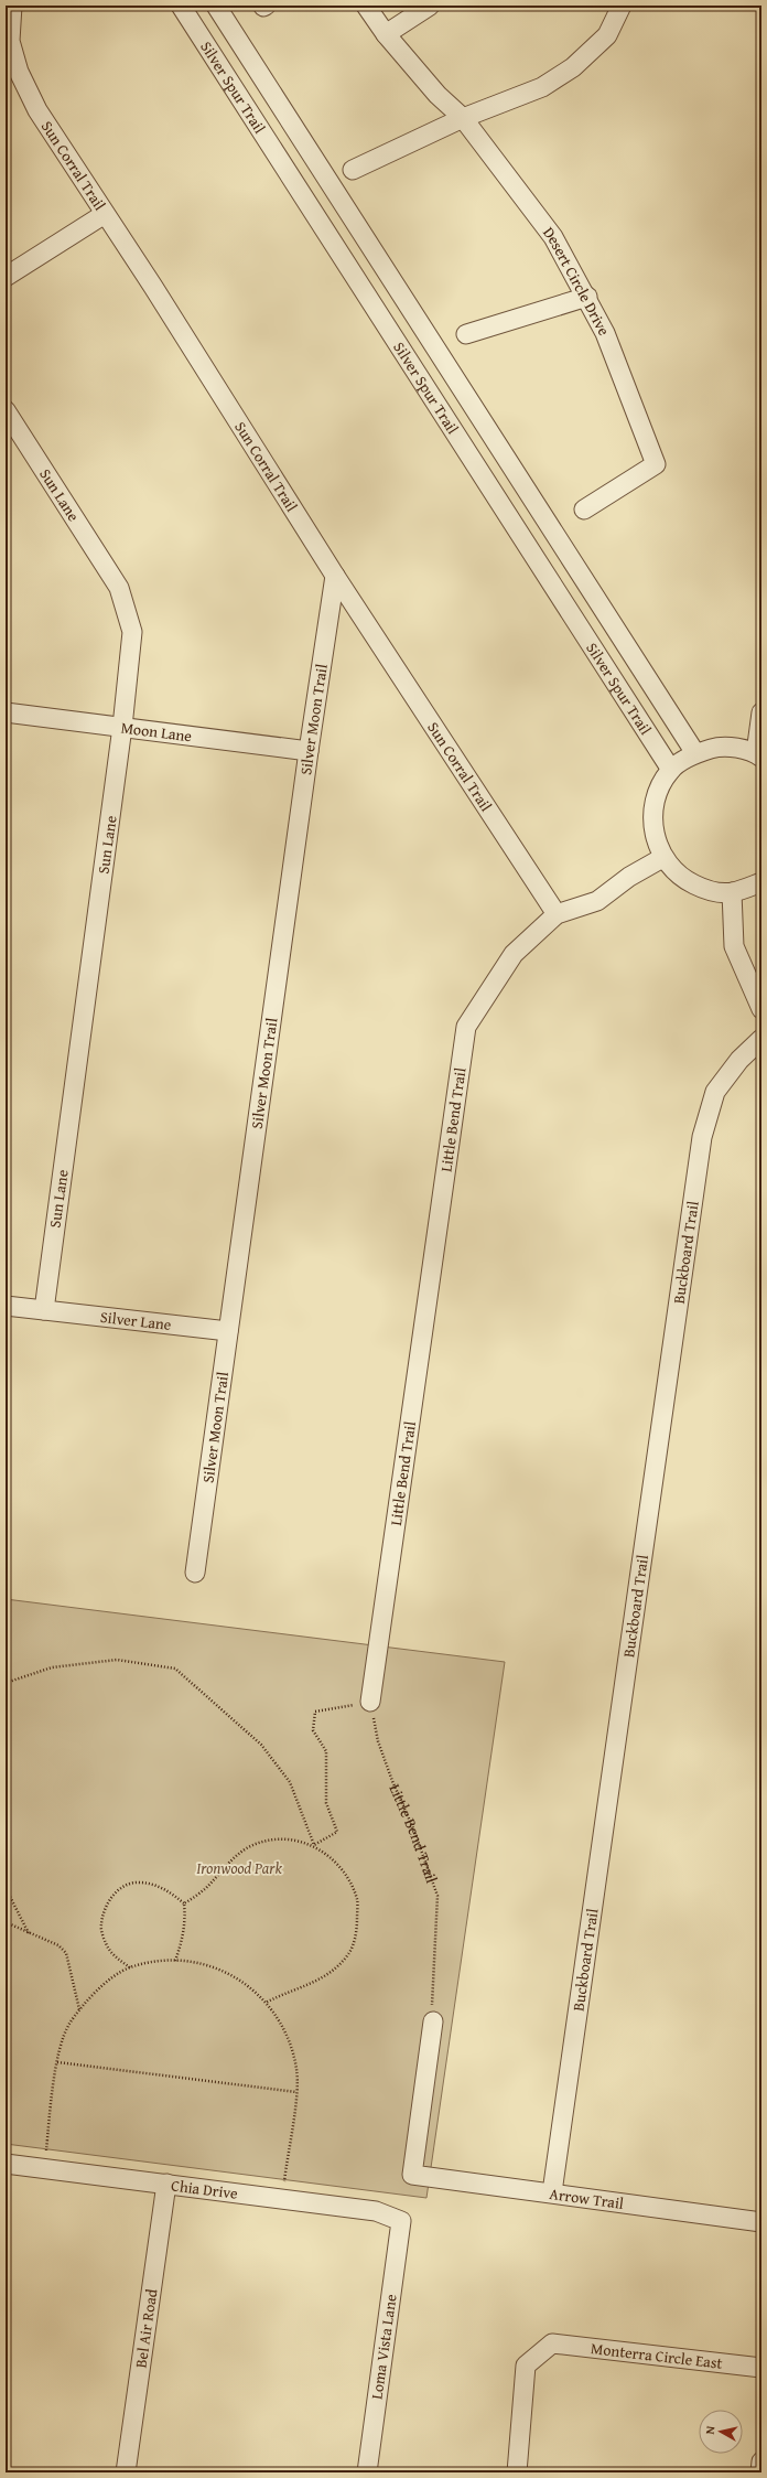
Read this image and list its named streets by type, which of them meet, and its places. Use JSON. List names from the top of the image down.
{
  "streets": {
    "street": [
      "Silver Spur Trail",
      "Sun Corral Trail",
      "Desert Circle Drive",
      "Sun Lane",
      "Silver Moon Trail",
      "Moon Lane",
      "Little Bend Trail",
      "Buckboard Trail",
      "Silver Lane",
      "Chia Drive",
      "Arrow Trail",
      "Bel Air Road",
      "Loma Vista Lane",
      "Monterra Circle East"
    ]
  },
  "crossings": [
    ["Sun Corral Trail", "Silver Moon Trail"],
    ["Sun Corral Trail", "Little Bend Trail"],
    ["Sun Lane", "Moon Lane"],
    ["Sun Lane", "Silver Lane"],
    ["Silver Moon Trail", "Moon Lane"],
    ["Silver Moon Trail", "Silver Lane"],
    ["Little Bend Trail", "Arrow Trail"],
    ["Buckboard Trail", "Arrow Trail"],
    ["Chia Drive", "Bel Air Road"],
    ["Chia Drive", "Loma Vista Lane"]
  ],
  "parks": ["Ironwood Park"],
  "north": "left"
}
